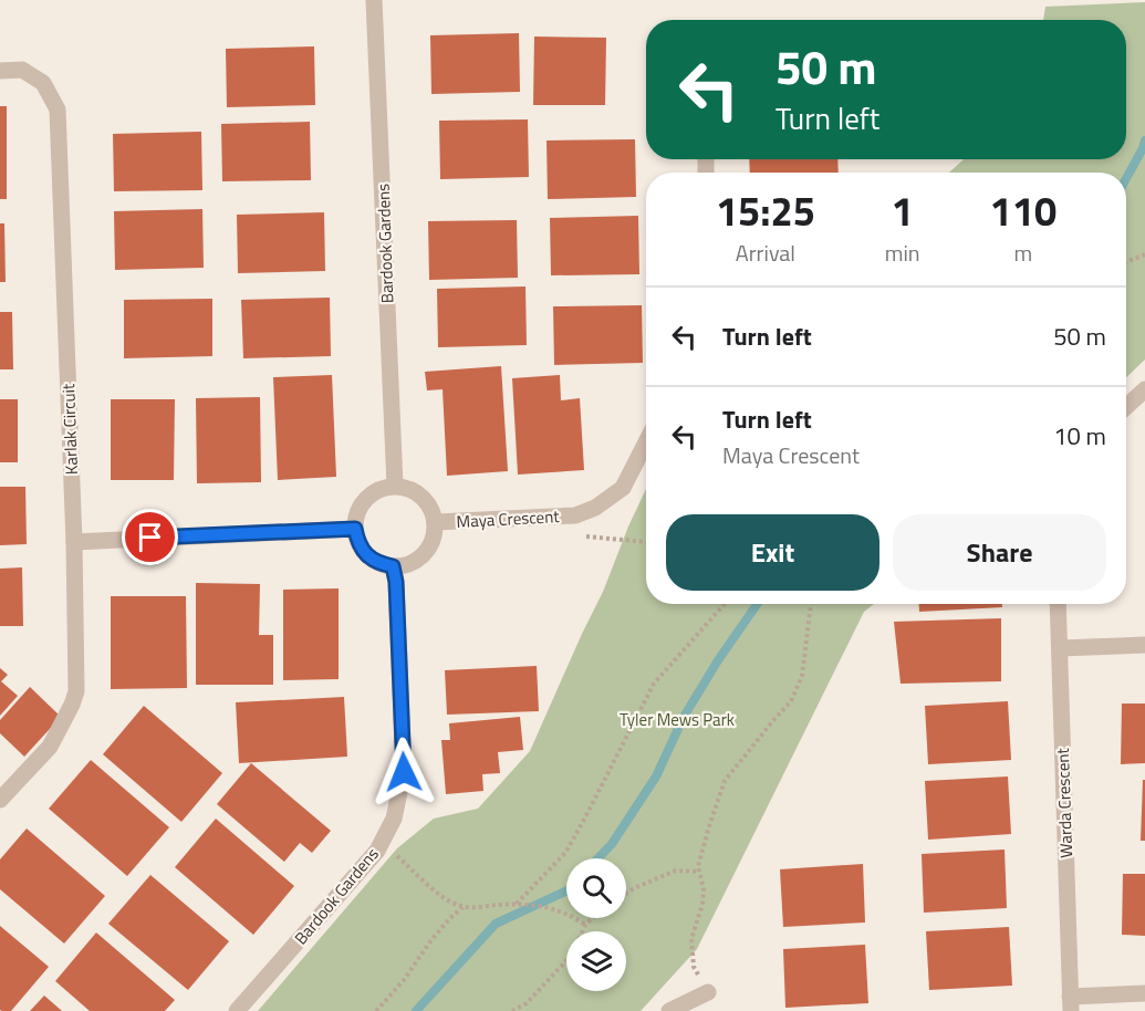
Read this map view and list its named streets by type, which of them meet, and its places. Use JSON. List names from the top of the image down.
{
  "streets": {
    "street": [
      "Bardook Gardens",
      "Karlak Circuit",
      "Maya Crescent",
      "Warda Crescent"
    ]
  },
  "crossings": [
    ["Bardook Gardens", "Maya Crescent"]
  ],
  "parks": ["Tyler Mews Park"],
  "page": {
    "turn": ["50 m", "Turn left"],
    "eta": [
      "15:25",
      "Arrival",
      "1",
      "min",
      "110",
      "m"
    ],
    "list": [
      {
        "name": "Turn left",
        "value": "50 m"
      },
      {
        "name": "Turn left",
        "note": "Maya Crescent",
        "value": "10 m"
      }
    ],
    "buttons": ["Exit", "Share"]
  }
}
